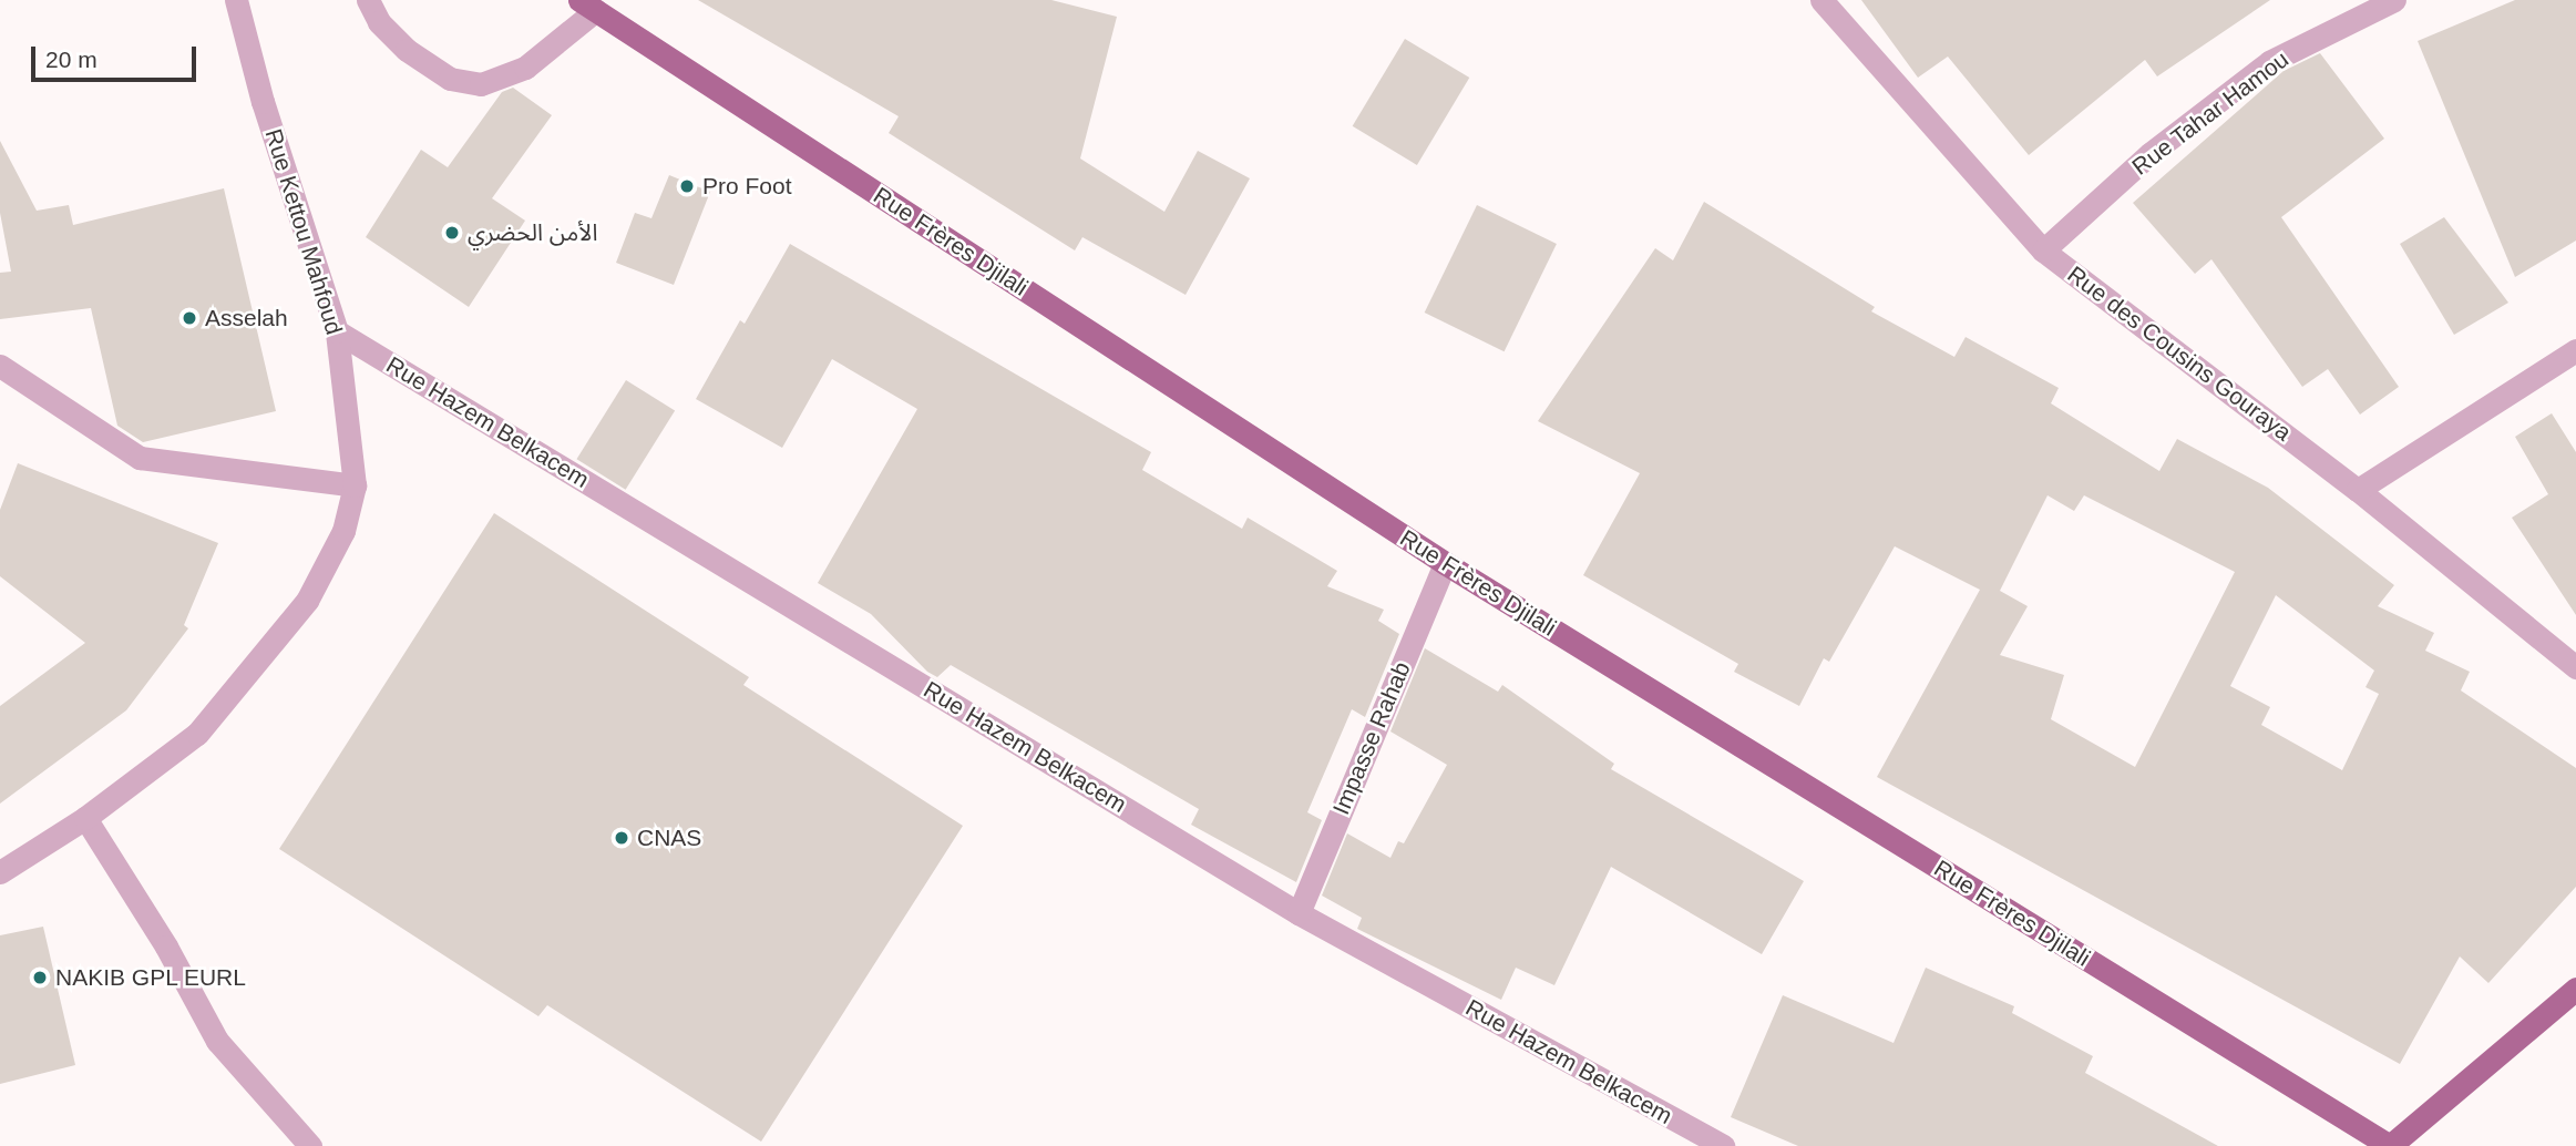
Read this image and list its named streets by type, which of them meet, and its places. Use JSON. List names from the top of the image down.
{
  "streets": {
    "main road": ["Rue Frères Djilali"],
    "street": [
      "Rue Tahar Hamou",
      "Rue Kettou Mahfoud",
      "Rue des Cousins Gouraya",
      "Rue Hazem Belkacem",
      "Impasse Rahab"
    ]
  },
  "crossings": [
    ["Rue Tahar Hamou", "Rue des Cousins Gouraya"],
    ["Rue Kettou Mahfoud", "Rue Hazem Belkacem"],
    ["Rue Frères Djilali", "Impasse Rahab"],
    ["Rue Hazem Belkacem", "Impasse Rahab"]
  ],
  "places": [
    "Pro Foot",
    "الأمن الحضري",
    "Asselah",
    "CNAS",
    "NAKIB GPL EURL"
  ],
  "scale_bar": "20 m"
}
